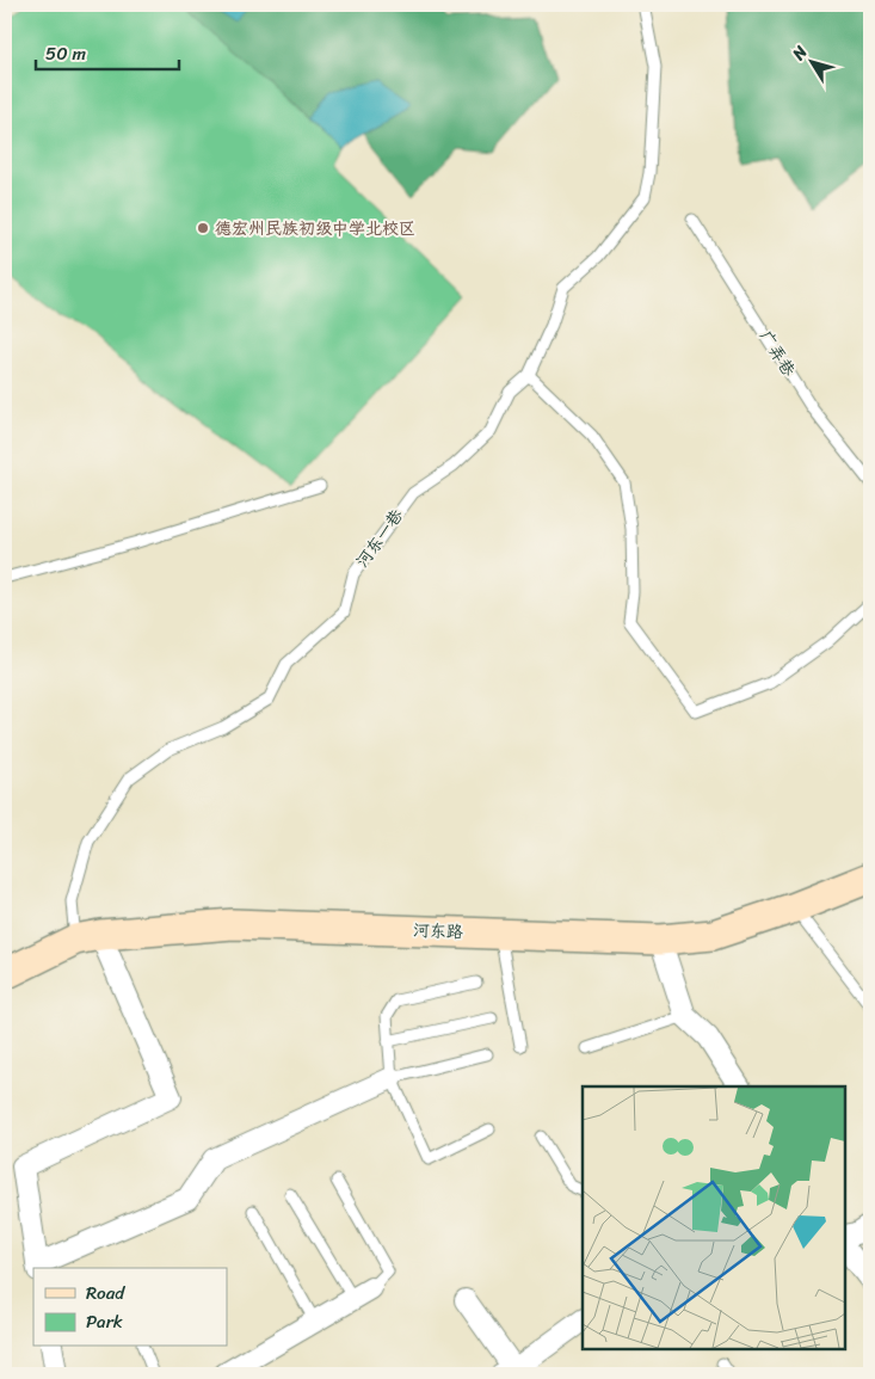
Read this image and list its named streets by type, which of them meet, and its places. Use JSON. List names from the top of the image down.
{
  "streets": {
    "main road": ["河东路"],
    "lane": ["广弄巷", "河东一巷"]
  },
  "crossings": [
    ["河东一巷", "河东路"]
  ],
  "places": ["德宏州民族初级中学北校区"],
  "legend": ["Road", "Park"],
  "scale_bar": "50 m",
  "north": "top left"
}
